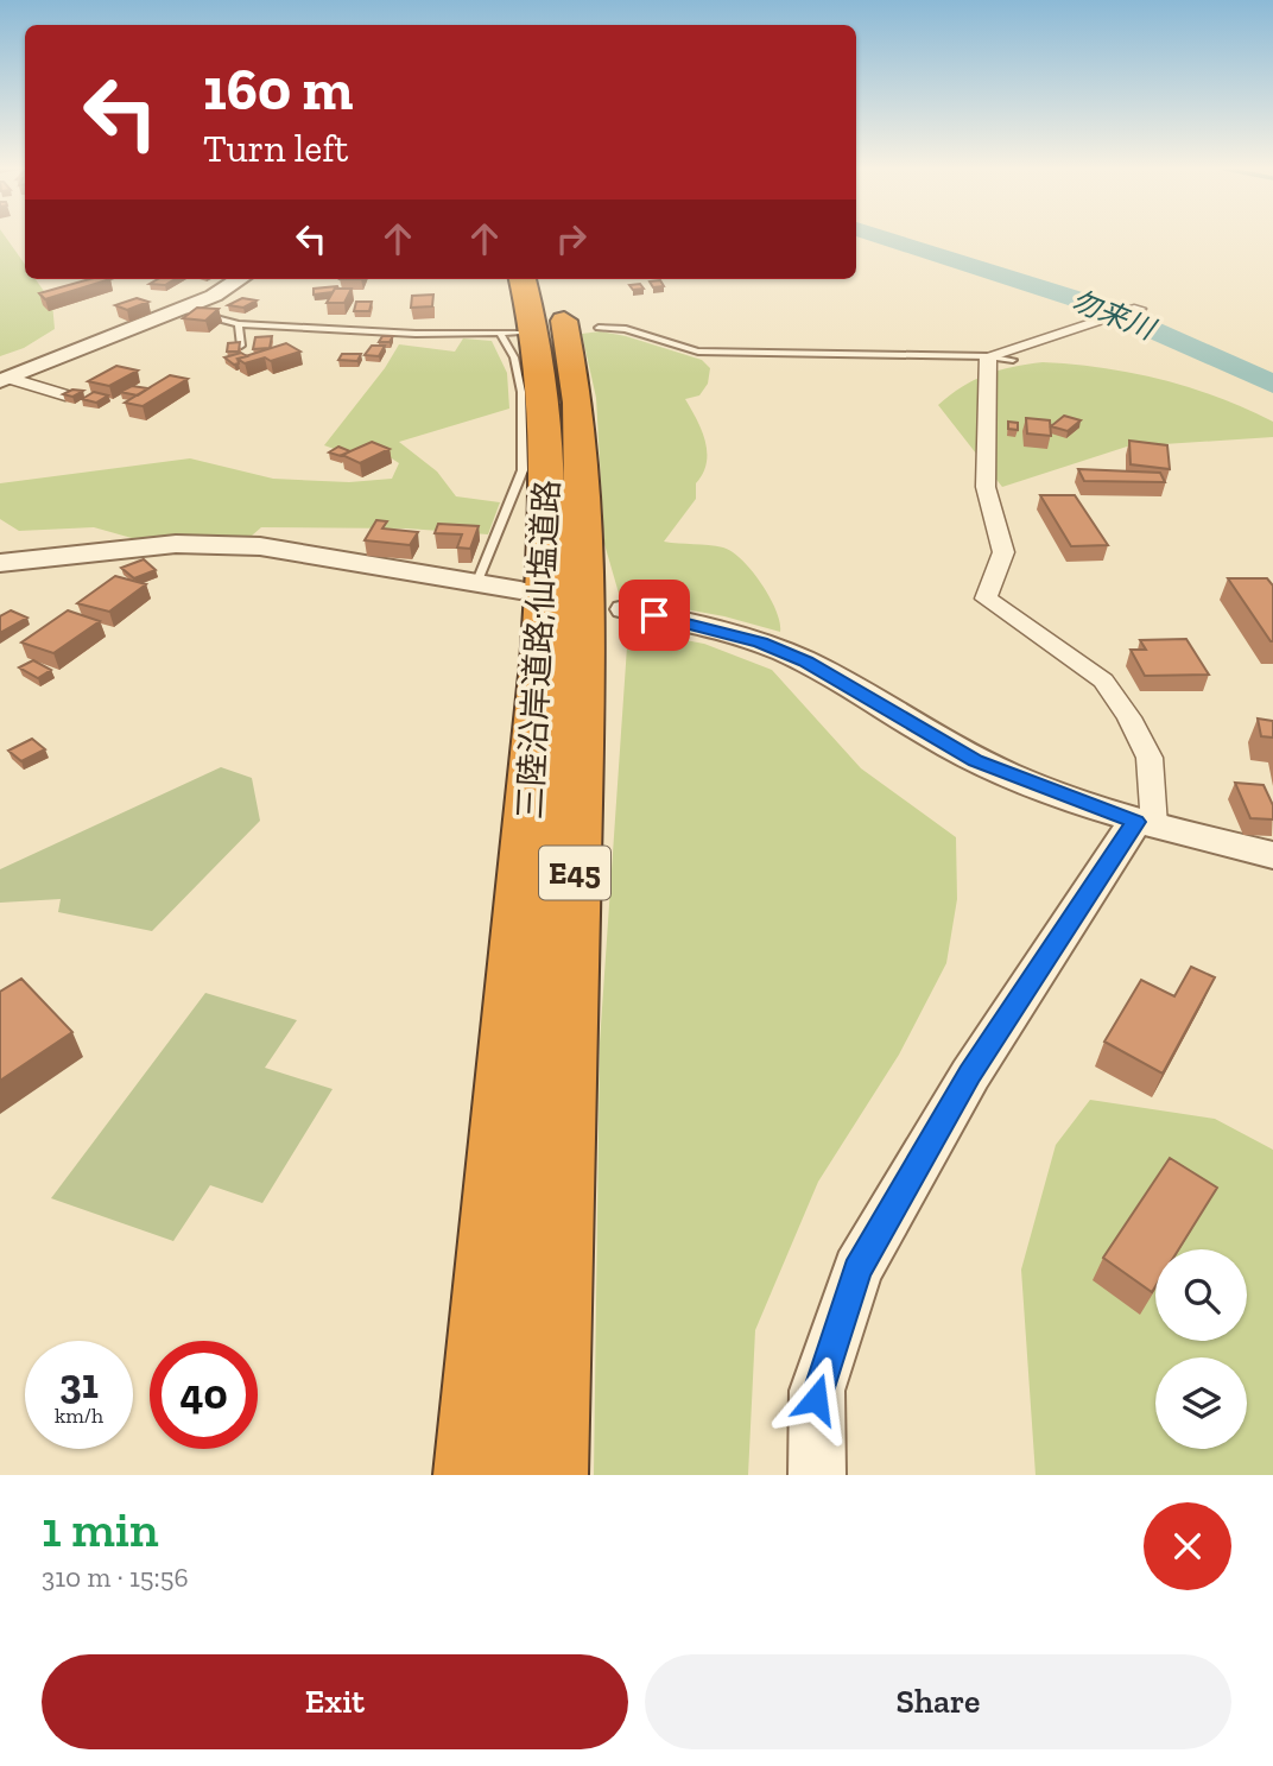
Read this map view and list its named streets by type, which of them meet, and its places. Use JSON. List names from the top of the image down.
{
  "streets": {
    "highway": ["三陸沿岸道路;仙塩道路", "E45"]
  },
  "water": ["勿来川"],
  "page": {
    "turn": ["160 m", "Turn left"],
    "speed": "31 km/h",
    "limit": "40",
    "heading": ["1 min", "310 m · 15:56"],
    "buttons": ["Exit", "Share"]
  }
}
